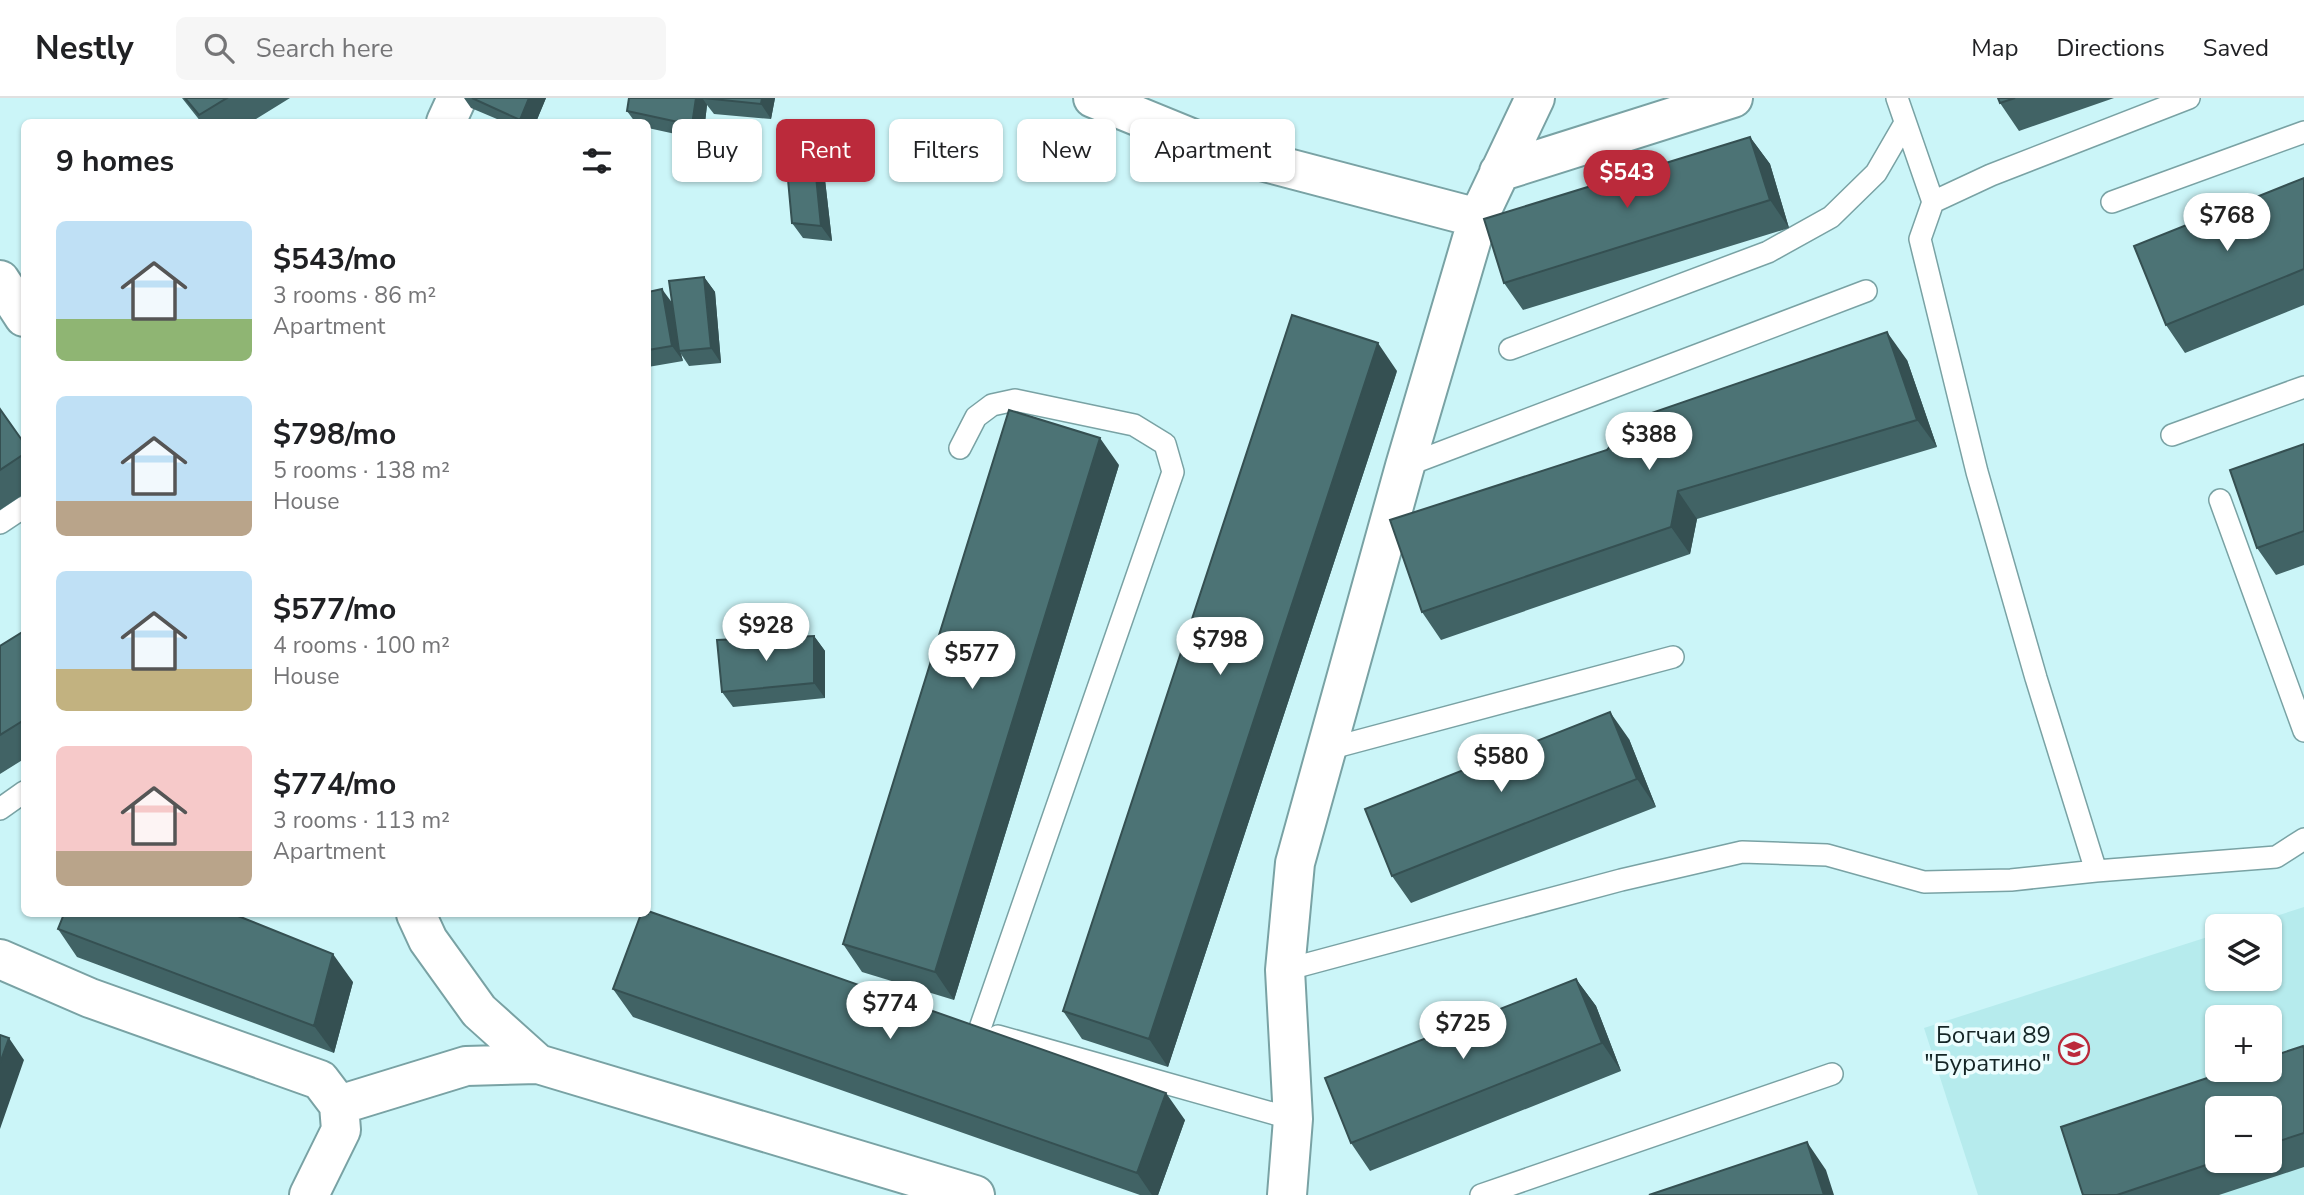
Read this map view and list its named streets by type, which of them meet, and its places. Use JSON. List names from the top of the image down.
{
  "places": {
    "school or university": ["Богчаи 89 \"Буратино\""]
  },
  "page": {
    "header": "Nestly",
    "search": "Search here",
    "nav": ["Map", "Directions", "Saved"],
    "chip": [
      "Buy",
      "Rent",
      "Filters",
      "New",
      "Apartment"
    ],
    "heading": "9 homes",
    "price": [
      "$543",
      "$768",
      "$388",
      "$928",
      "$798",
      "$577",
      "$580",
      "$774",
      "$725"
    ],
    "list": [
      {
        "name": "$543/mo",
        "note": "3 rooms · 86 m² · Apartment"
      },
      {
        "name": "$798/mo",
        "note": "5 rooms · 138 m² · House"
      },
      {
        "name": "$577/mo",
        "note": "4 rooms · 100 m² · House"
      },
      {
        "name": "$774/mo",
        "note": "3 rooms · 113 m² · Apartment"
      }
    ],
    "map_buttons": ["+", "−"]
  }
}
